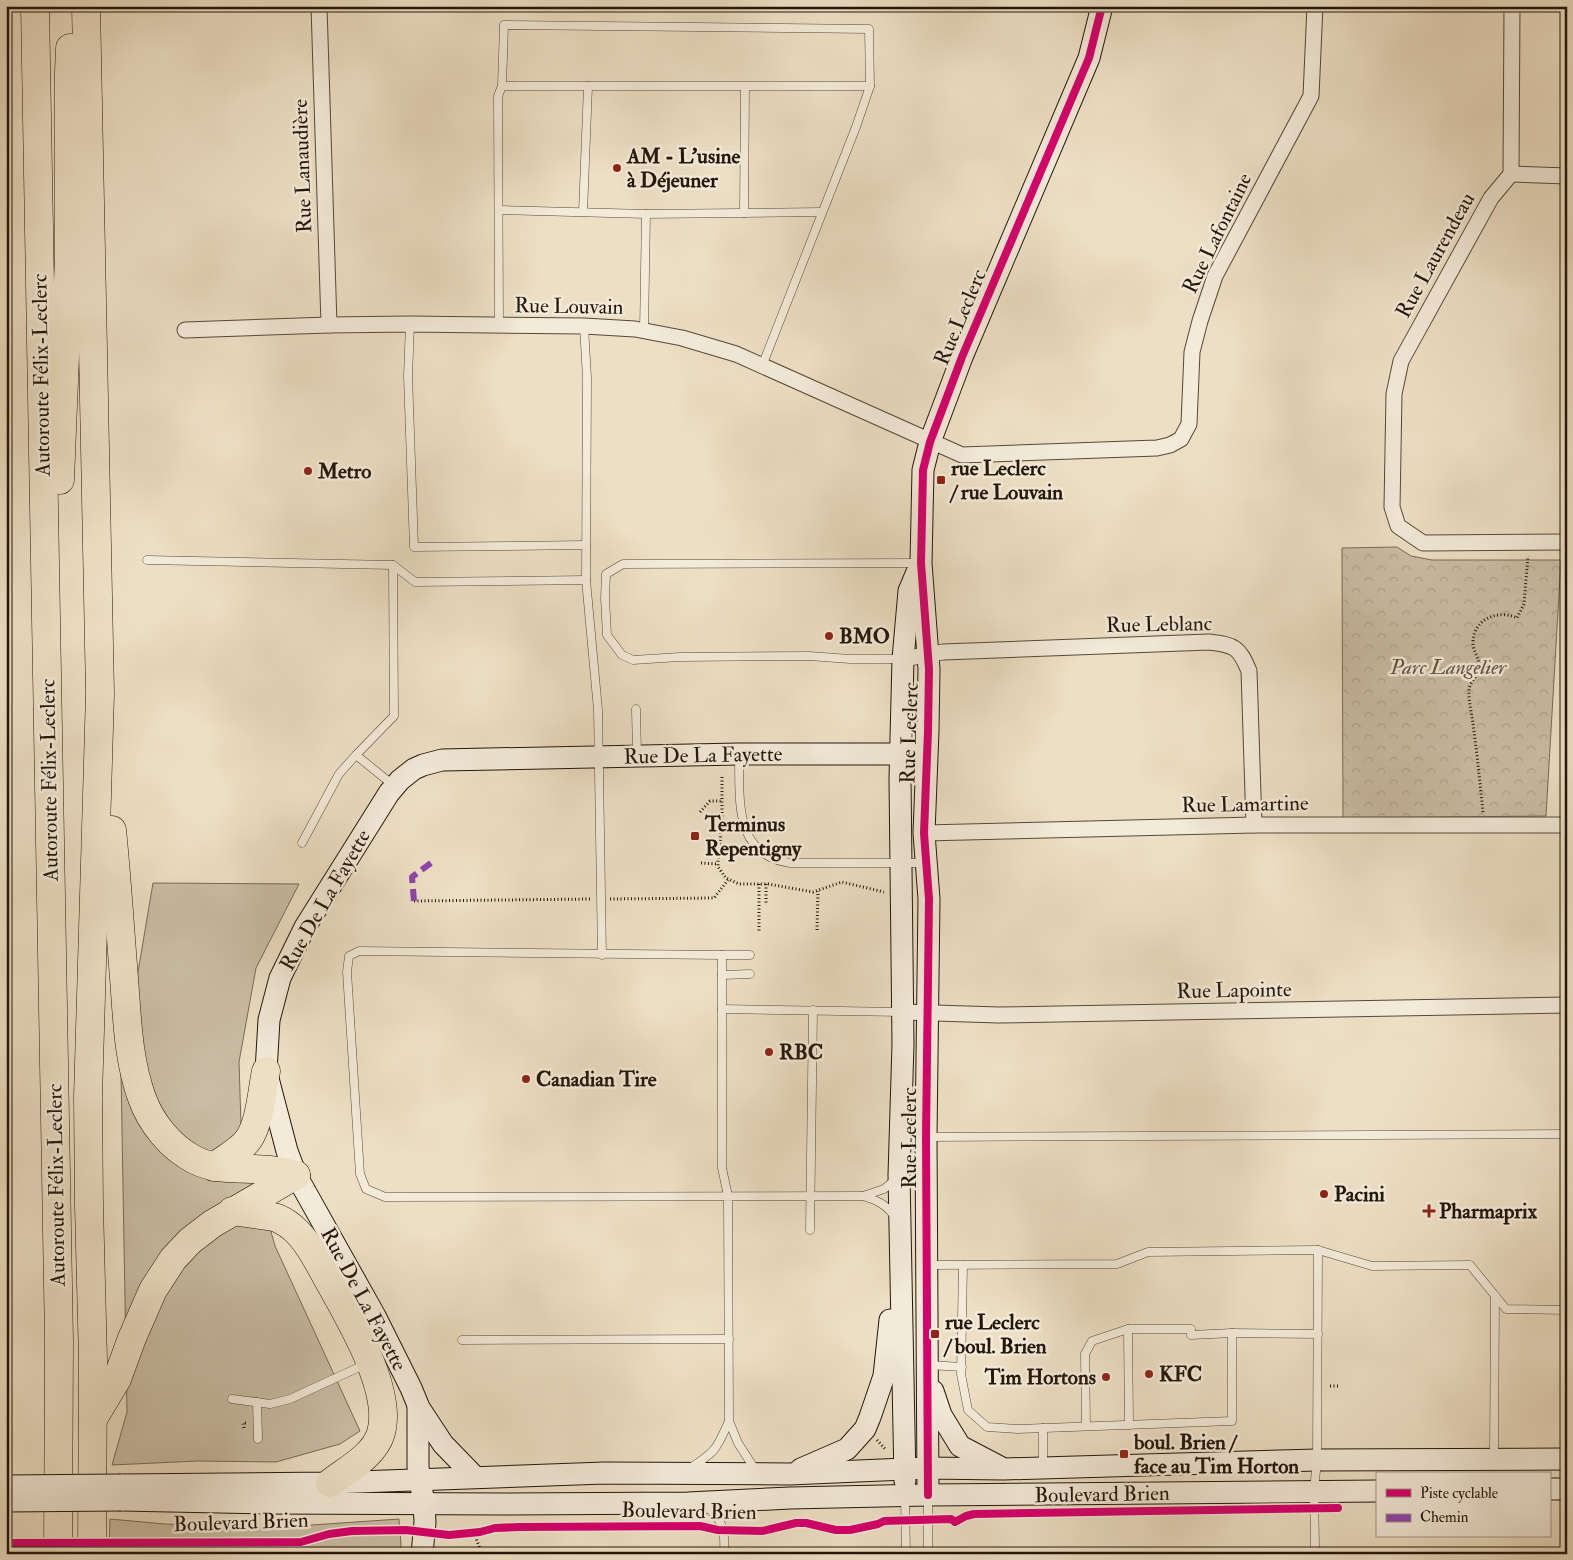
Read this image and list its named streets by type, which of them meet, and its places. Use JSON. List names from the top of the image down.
{
  "streets": {
    "highway": ["Autoroute Félix-Leclerc"],
    "street": [
      "Rue Lanaudière",
      "Rue Lafontaine",
      "Rue Laurendeau",
      "Rue Louvain",
      "Rue Leclerc",
      "Rue Leblanc",
      "Rue De La Fayette",
      "Rue Lamartine",
      "Rue Lapointe",
      "Boulevard Brien"
    ]
  },
  "crossings": [
    ["Rue Lanaudière", "Rue Louvain"],
    ["Rue Lafontaine", "Rue Louvain"],
    ["Rue Lafontaine", "Rue Leclerc"],
    ["Rue Louvain", "Rue Leclerc"],
    ["Rue Leclerc", "Rue Leblanc"],
    ["Rue Leclerc", "Rue De La Fayette"],
    ["Rue Leclerc", "Rue Lamartine"],
    ["Rue Leclerc", "Rue Lapointe"],
    ["Rue Leclerc", "Boulevard Brien"],
    ["Rue Leblanc", "Rue Lamartine"],
    ["Rue De La Fayette", "Boulevard Brien"]
  ],
  "parks": ["Parc Langelier"],
  "places": {
    "other": [
      "AM - L'usine à Déjeuner",
      "Metro",
      "BMO",
      "RBC",
      "Canadian Tire",
      "Pacini",
      "KFC",
      "Tim Hortons"
    ],
    "transit": [
      "rue Leclerc / rue Louvain",
      "Terminus Repentigny",
      "rue Leclerc / boul. Brien",
      "boul. Brien / face au Tim Horton"
    ],
    "health": ["Pharmaprix"]
  },
  "legend": ["Piste cyclable", "Chemin"]
}
